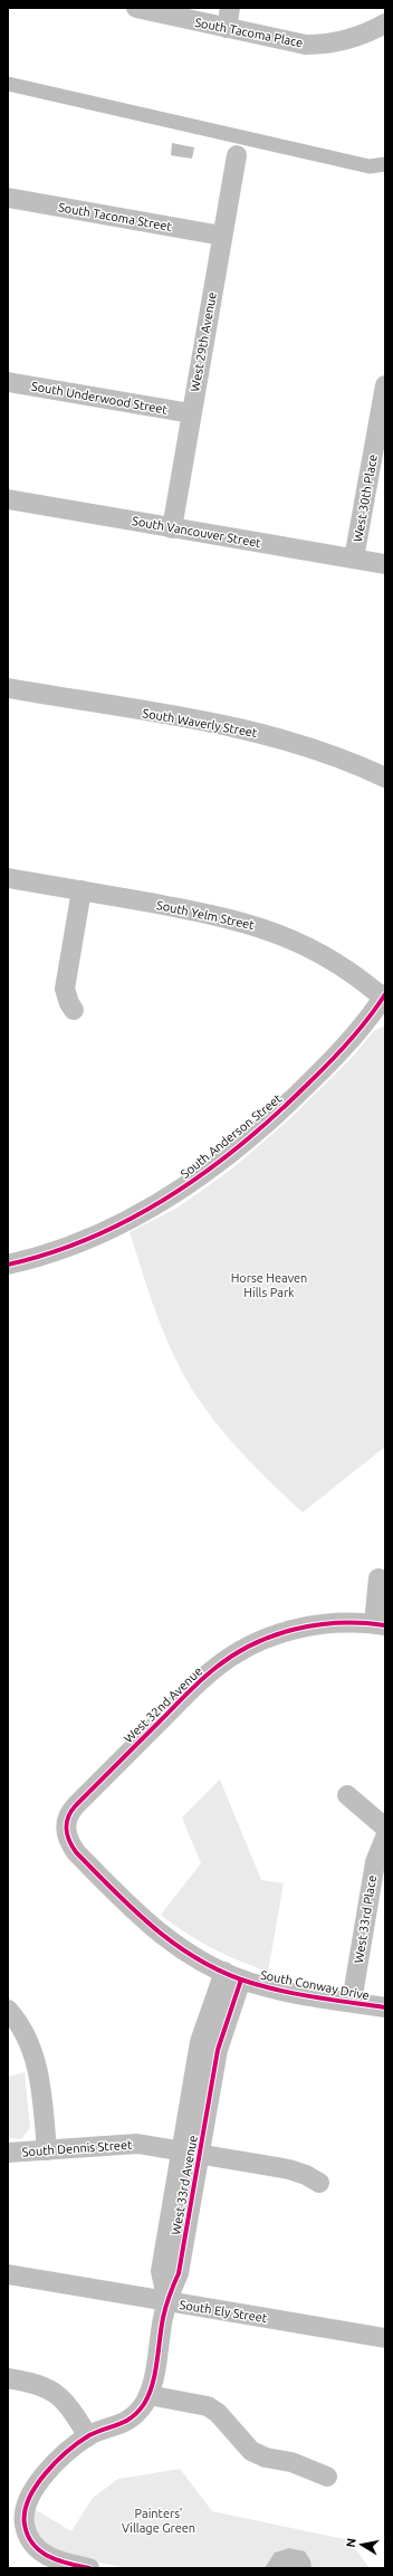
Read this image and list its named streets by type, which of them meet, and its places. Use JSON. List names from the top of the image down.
{
  "streets": {
    "street": [
      "South Tacoma Place",
      "South Tacoma Street",
      "West 29th Avenue",
      "South Underwood Street",
      "West 30th Place",
      "South Vancouver Street",
      "South Waverly Street",
      "South Yelm Street",
      "South Anderson Street",
      "West 32nd Avenue",
      "West 33rd Place",
      "South Conway Drive",
      "South Dennis Street",
      "West 33rd Avenue",
      "South Ely Street"
    ]
  },
  "crossings": [
    ["South Tacoma Street", "West 29th Avenue"],
    ["West 29th Avenue", "South Underwood Street"],
    ["West 29th Avenue", "South Vancouver Street"],
    ["West 30th Place", "South Vancouver Street"],
    ["South Yelm Street", "South Anderson Street"],
    ["West 32nd Avenue", "South Conway Drive"],
    ["West 33rd Place", "South Conway Drive"],
    ["South Conway Drive", "West 33rd Avenue"],
    ["South Dennis Street", "West 33rd Avenue"],
    ["West 33rd Avenue", "South Ely Street"]
  ],
  "parks": ["Horse Heaven Hills Park", "Painters' Village Green"],
  "north": "left"
}
